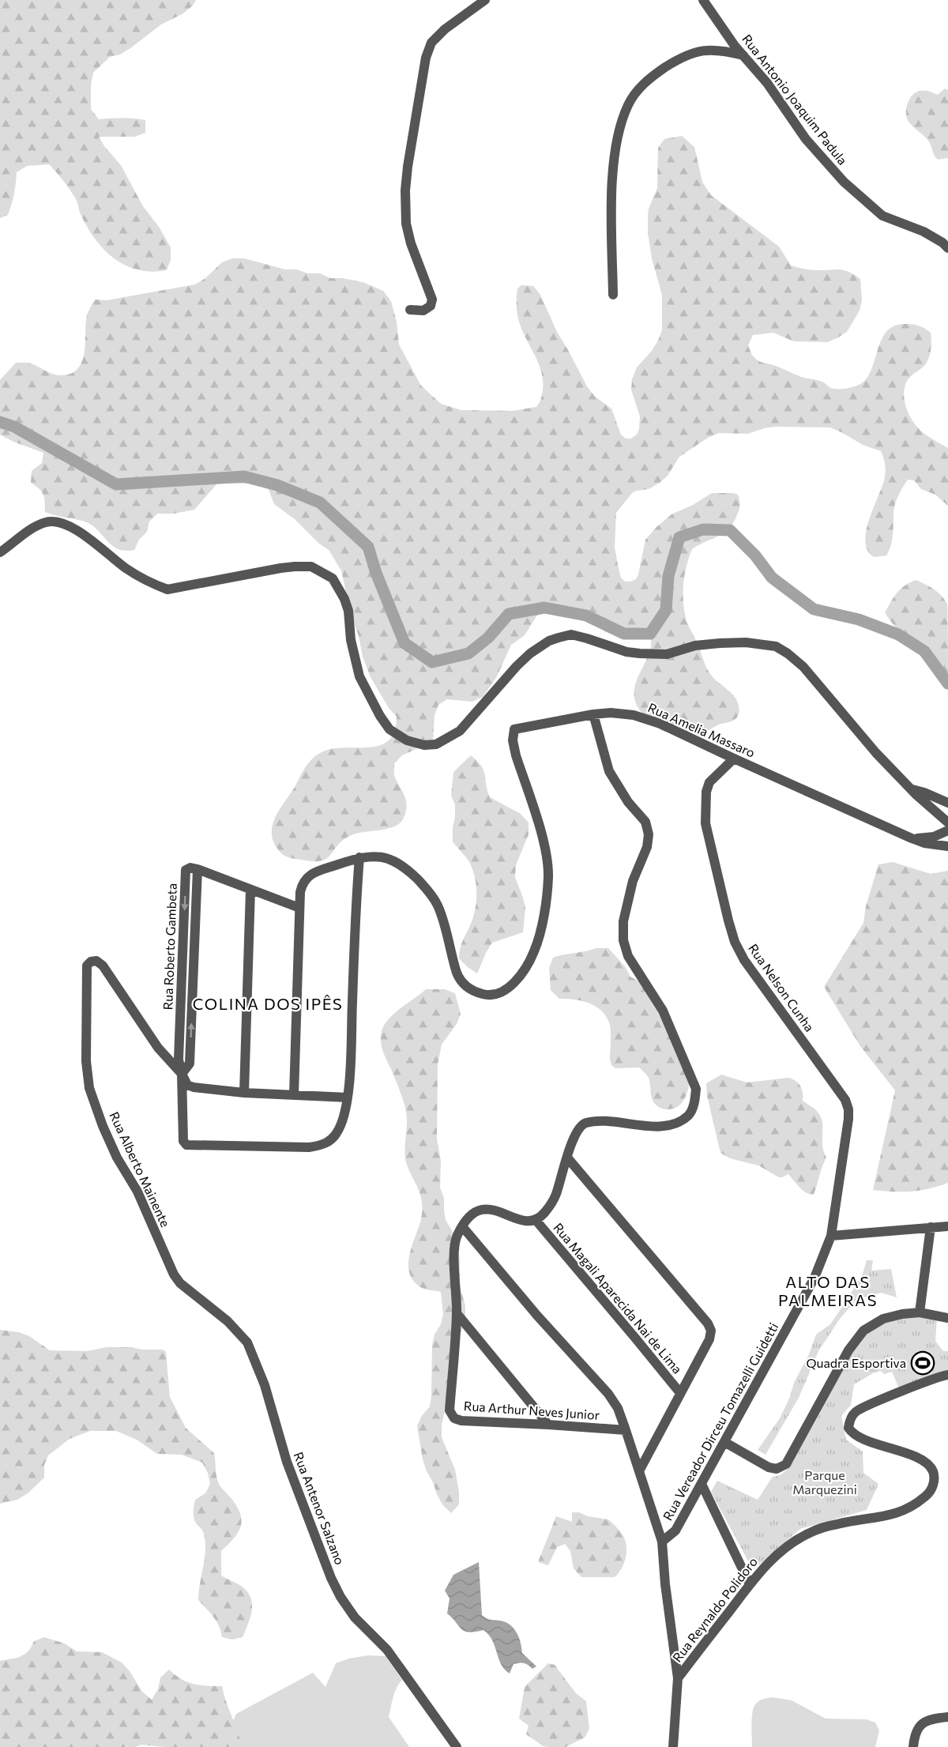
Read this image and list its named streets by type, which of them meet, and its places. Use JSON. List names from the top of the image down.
{
  "streets": {
    "street": [
      "Rua Antonio Joaquim Padula",
      "Rua Amelia Massaro",
      "Rua Roberto Gambeta",
      "Rua Nelson Cunha",
      "Rua Alberto Mainente",
      "Rua Magali Aparecida Nai de Lima",
      "Rua Arthur Neves Junior",
      "Rua Vereador Dirceu Tomazelli Guidetti",
      "Rua Antenor Salzano",
      "Rua Reynaldo Polidoro"
    ]
  },
  "crossings": [
    ["Rua Amelia Massaro", "Rua Nelson Cunha"],
    ["Rua Roberto Gambeta", "Rua Alberto Mainente"],
    ["Rua Nelson Cunha", "Rua Vereador Dirceu Tomazelli Guidetti"],
    ["Rua Alberto Mainente", "Rua Antenor Salzano"],
    ["Rua Magali Aparecida Nai de Lima", "Rua Arthur Neves Junior"]
  ],
  "districts": ["COLINA DOS IPÊS", "ALTO DAS PALMEIRAS"],
  "parks": ["Parque Marquezini"],
  "places": {
    "sports": ["Quadra Esportiva"]
  }
}
